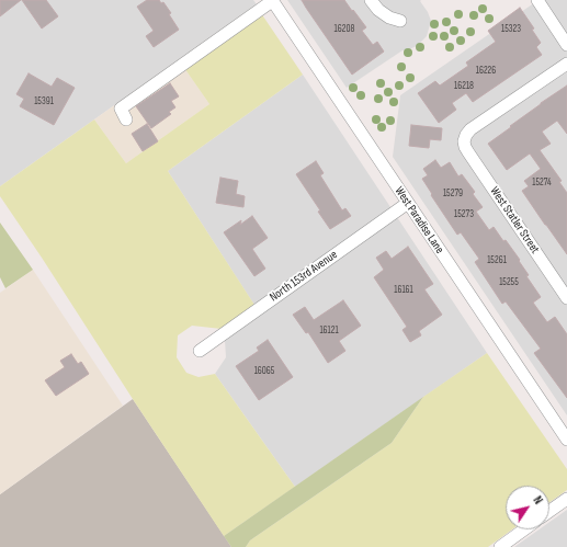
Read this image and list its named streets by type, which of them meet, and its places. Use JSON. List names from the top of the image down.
{
  "streets": {
    "street": ["West Paradise Lane", "West Statler Street", "North 153rd Avenue"]
  },
  "crossings": [
    ["West Paradise Lane", "North 153rd Avenue"]
  ],
  "house_numbers": [
    "16208",
    "15323",
    "16226",
    "16218",
    "15391",
    "15274",
    "15279",
    "15273",
    "15261",
    "15255",
    "16161",
    "16121",
    "16065"
  ],
  "north": "top right"
}
